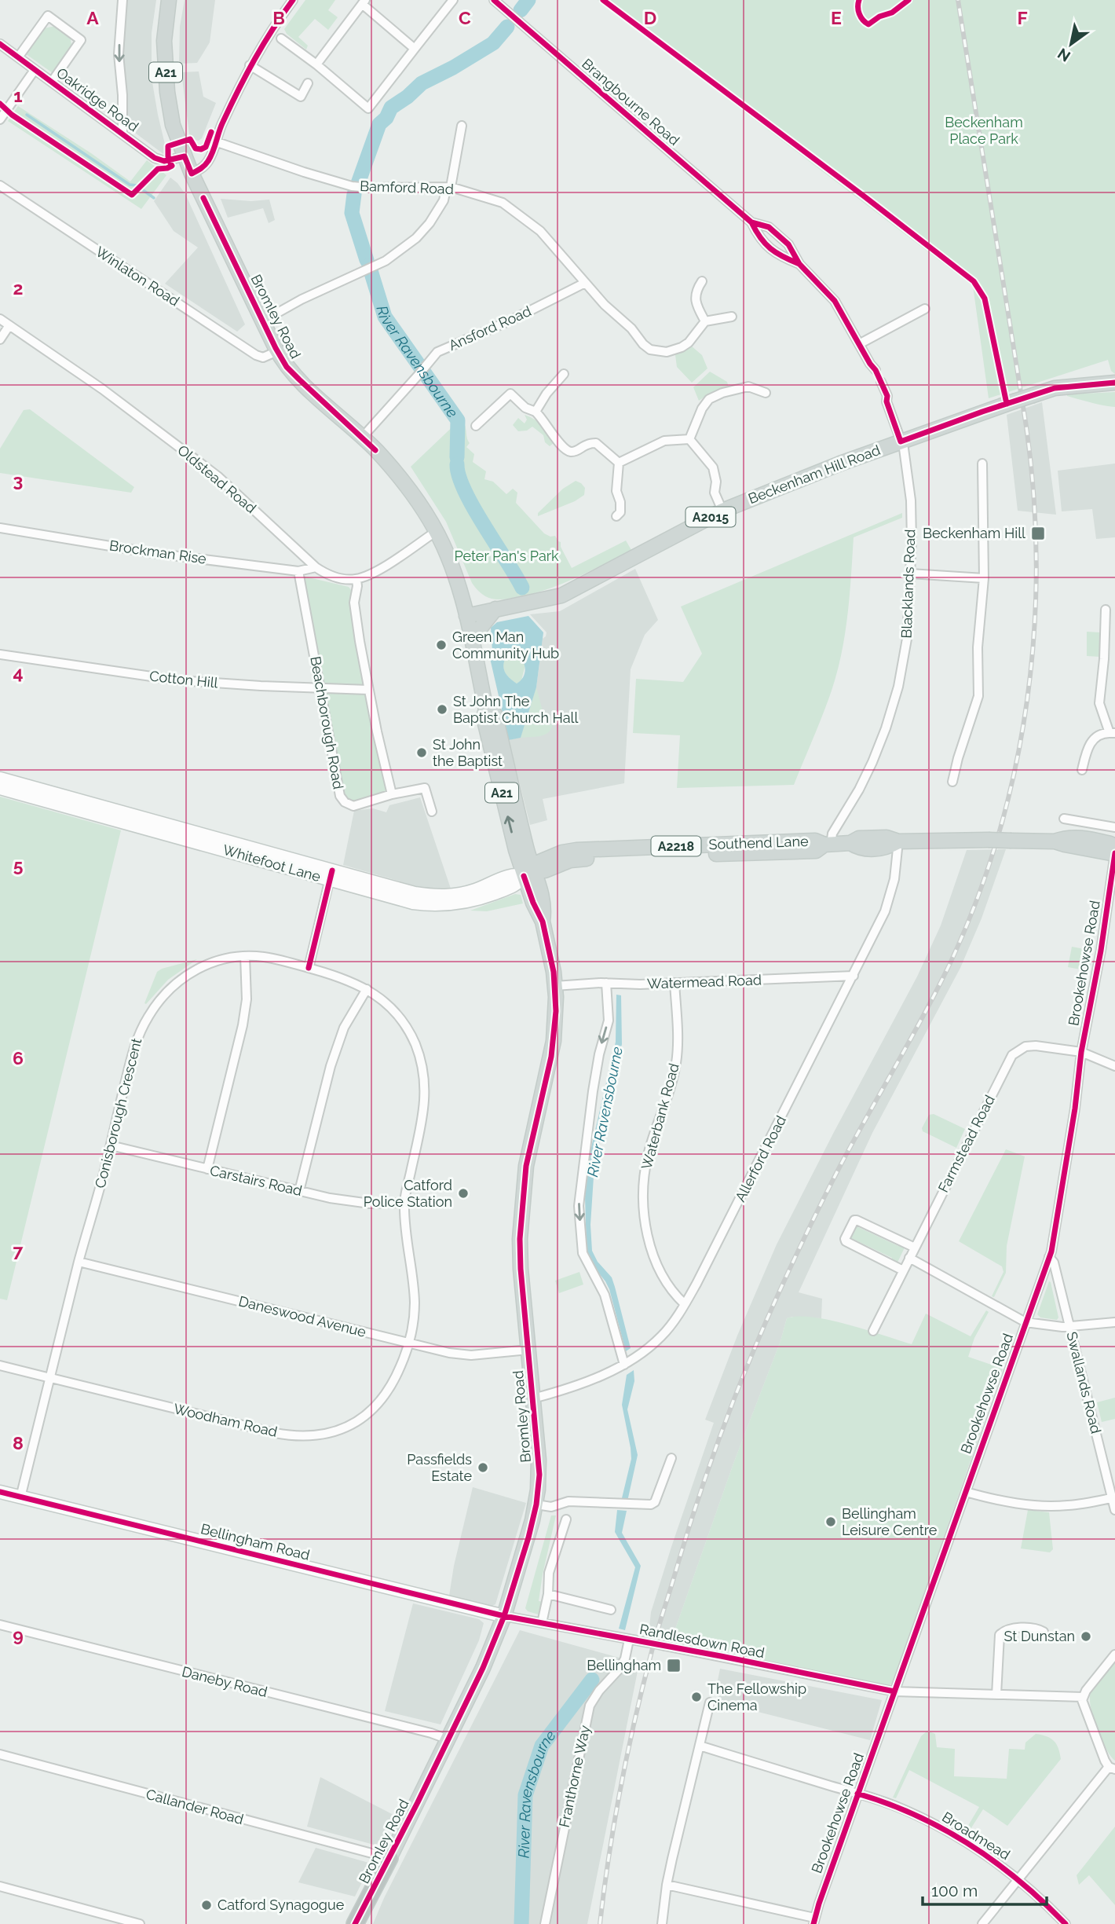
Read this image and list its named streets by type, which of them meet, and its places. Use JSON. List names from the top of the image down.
{
  "streets": {
    "highway": ["A21", "Bromley Road"],
    "main road": [
      "Beckenham Hill Road",
      "A2015",
      "Southend Lane",
      "A2218"
    ],
    "street": [
      "Oakridge Road",
      "Brangbourne Road",
      "Bamford Road",
      "Winlaton Road",
      "Ansford Road",
      "Oldstead Road",
      "Brockman Rise",
      "Blacklands Road",
      "Cotton Hill",
      "Beachborough Road",
      "Whitefoot Lane",
      "Brookehowse Road",
      "Watermead Road",
      "Conisborough Crescent",
      "Waterbank Road",
      "Farmstead Road",
      "Allerford Road",
      "Carstairs Road",
      "Daneswood Avenue",
      "Swallands Road",
      "Woodham Road",
      "Bellingham Road",
      "Randlesdown Road",
      "Daneby Road",
      "Franthorne Way",
      "Callander Road",
      "Broadmead"
    ]
  },
  "crossings": [
    ["Oakridge Road", "Bromley Road"],
    ["Bamford Road", "Ansford Road"],
    ["Winlaton Road", "Bromley Road"],
    ["Bromley Road", "Ansford Road"],
    ["Bromley Road", "Beckenham Hill Road"],
    ["Bromley Road", "Southend Lane"],
    ["Bromley Road", "Whitefoot Lane"],
    ["Bromley Road", "Watermead Road"],
    ["Bromley Road", "Allerford Road"],
    ["Bromley Road", "Daneswood Avenue"],
    ["Bromley Road", "Bellingham Road"],
    ["Bromley Road", "Randlesdown Road"],
    ["Bromley Road", "Daneby Road"],
    ["Bromley Road", "Callander Road"],
    ["Beckenham Hill Road", "Blacklands Road"],
    ["Oldstead Road", "Brockman Rise"],
    ["Brockman Rise", "Beachborough Road"],
    ["Blacklands Road", "Southend Lane"],
    ["Cotton Hill", "Beachborough Road"],
    ["Southend Lane", "Whitefoot Lane"],
    ["Southend Lane", "Brookehowse Road"],
    ["Southend Lane", "Allerford Road"],
    ["Brookehowse Road", "Farmstead Road"],
    ["Brookehowse Road", "Swallands Road"],
    ["Brookehowse Road", "Randlesdown Road"],
    ["Brookehowse Road", "Broadmead"],
    ["Watermead Road", "Waterbank Road"],
    ["Watermead Road", "Allerford Road"],
    ["Conisborough Crescent", "Carstairs Road"],
    ["Conisborough Crescent", "Daneswood Avenue"],
    ["Conisborough Crescent", "Woodham Road"],
    ["Conisborough Crescent", "Bellingham Road"],
    ["Waterbank Road", "Allerford Road"],
    ["Daneswood Avenue", "Woodham Road"],
    ["Bellingham Road", "Randlesdown Road"],
    ["Randlesdown Road", "Franthorne Way"]
  ],
  "water": ["River Ravensbourne"],
  "parks": ["Beckenham Place Park", "Peter Pan's Park"],
  "places": {
    "transit": ["Beckenham Hill", "Bellingham"],
    "other": [
      "Green Man Community Hub",
      "St John The Baptist Church Hall",
      "St John the Baptist",
      "Catford Police Station",
      "Passfields Estate",
      "Bellingham Leisure Centre",
      "St Dunstan",
      "The Fellowship Cinema",
      "Catford Synagogue"
    ]
  },
  "scale_bar": "100 m",
  "north": "bottom left",
  "grid": {
    "columns": [
      "A",
      "B",
      "C",
      "D",
      "E",
      "F"
    ],
    "rows": [
      "1",
      "2",
      "3",
      "4",
      "5",
      "6",
      "7",
      "8",
      "9"
    ]
  }
}
